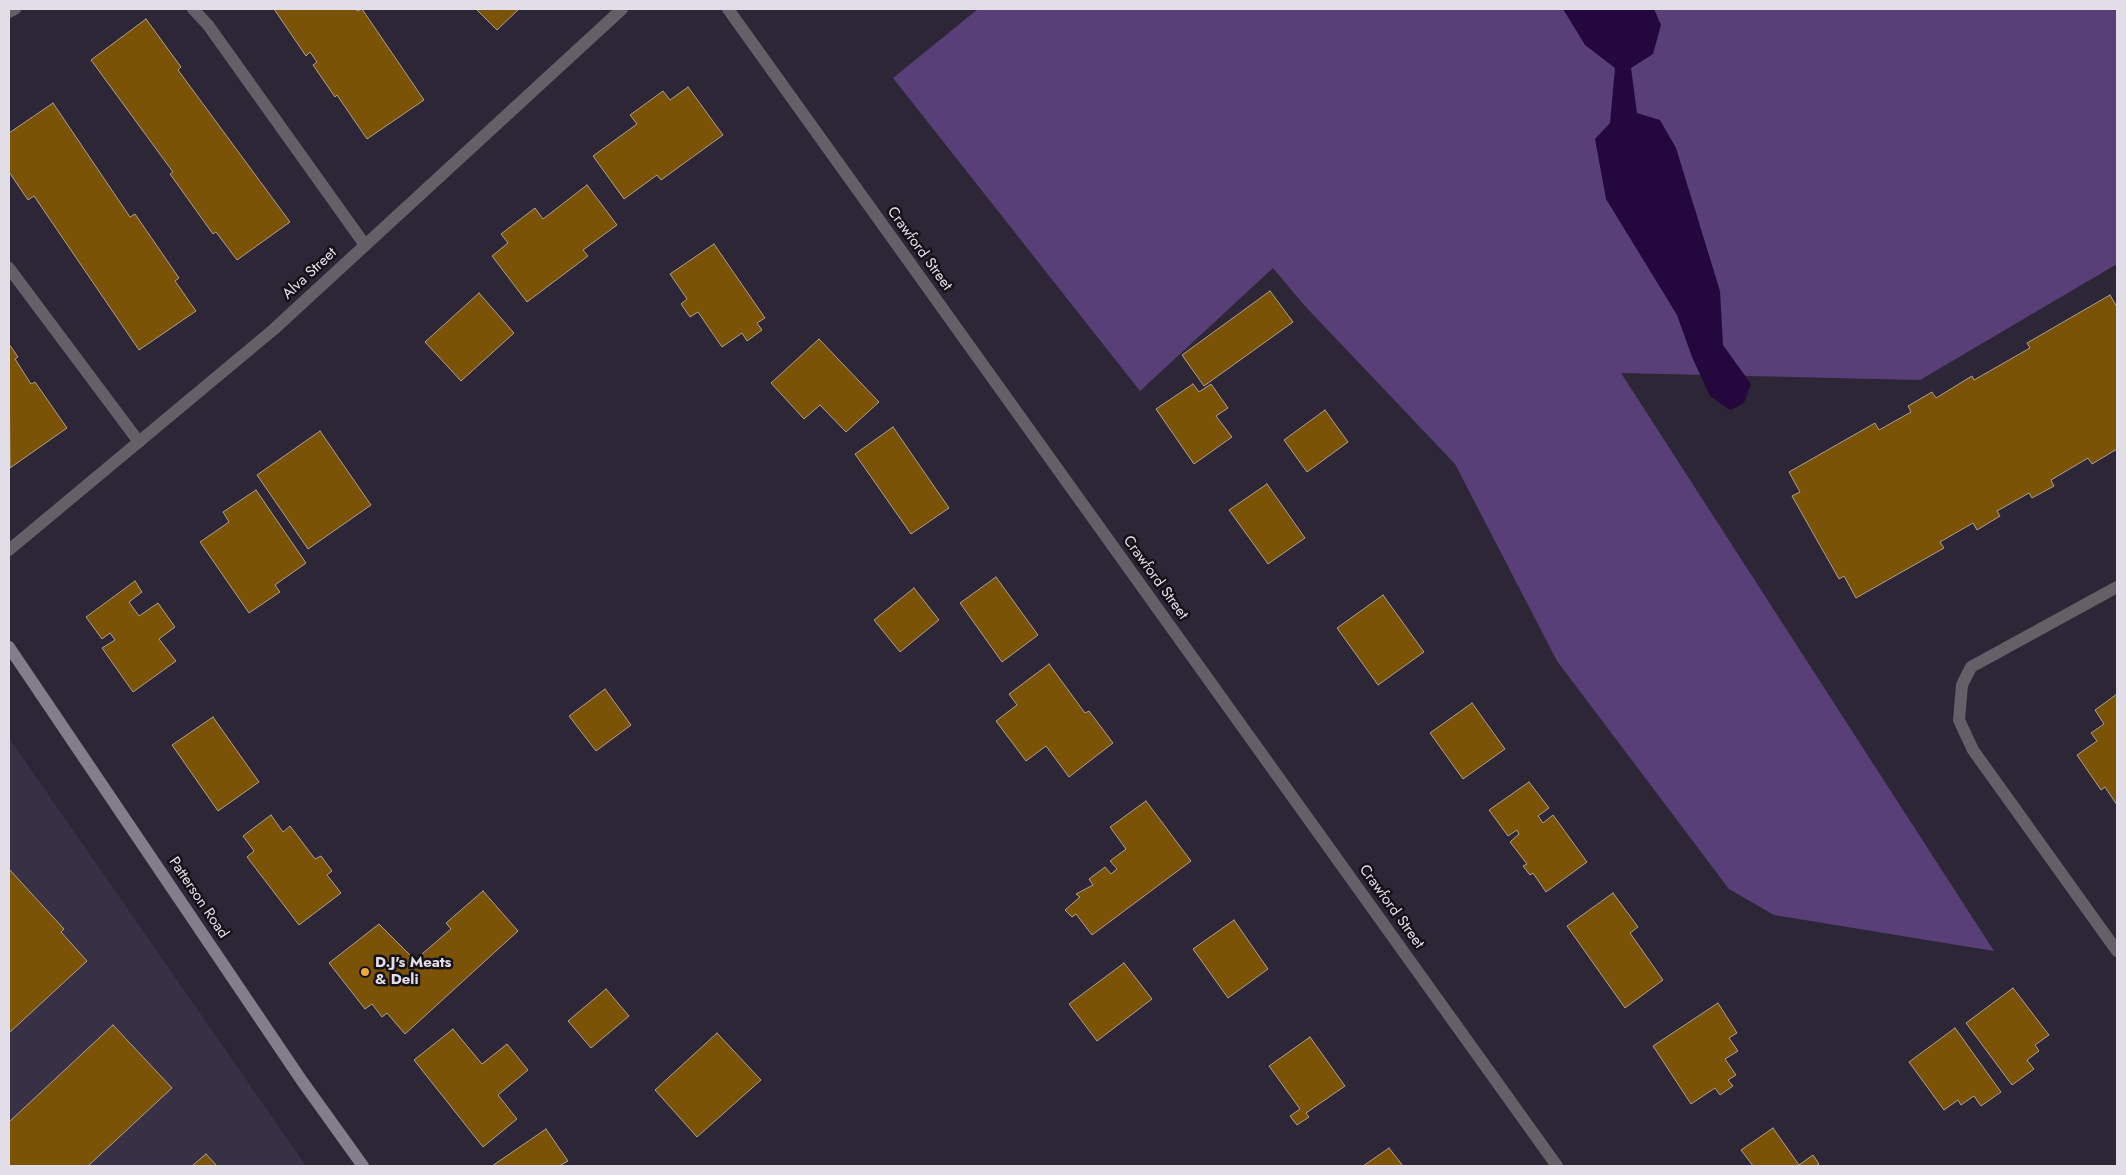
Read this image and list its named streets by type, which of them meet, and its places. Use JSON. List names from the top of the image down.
{
  "streets": {
    "street": ["Crawford Street", "Alva Street", "Patterson Road"]
  },
  "places": ["D.J's Meats & Deli"]
}
